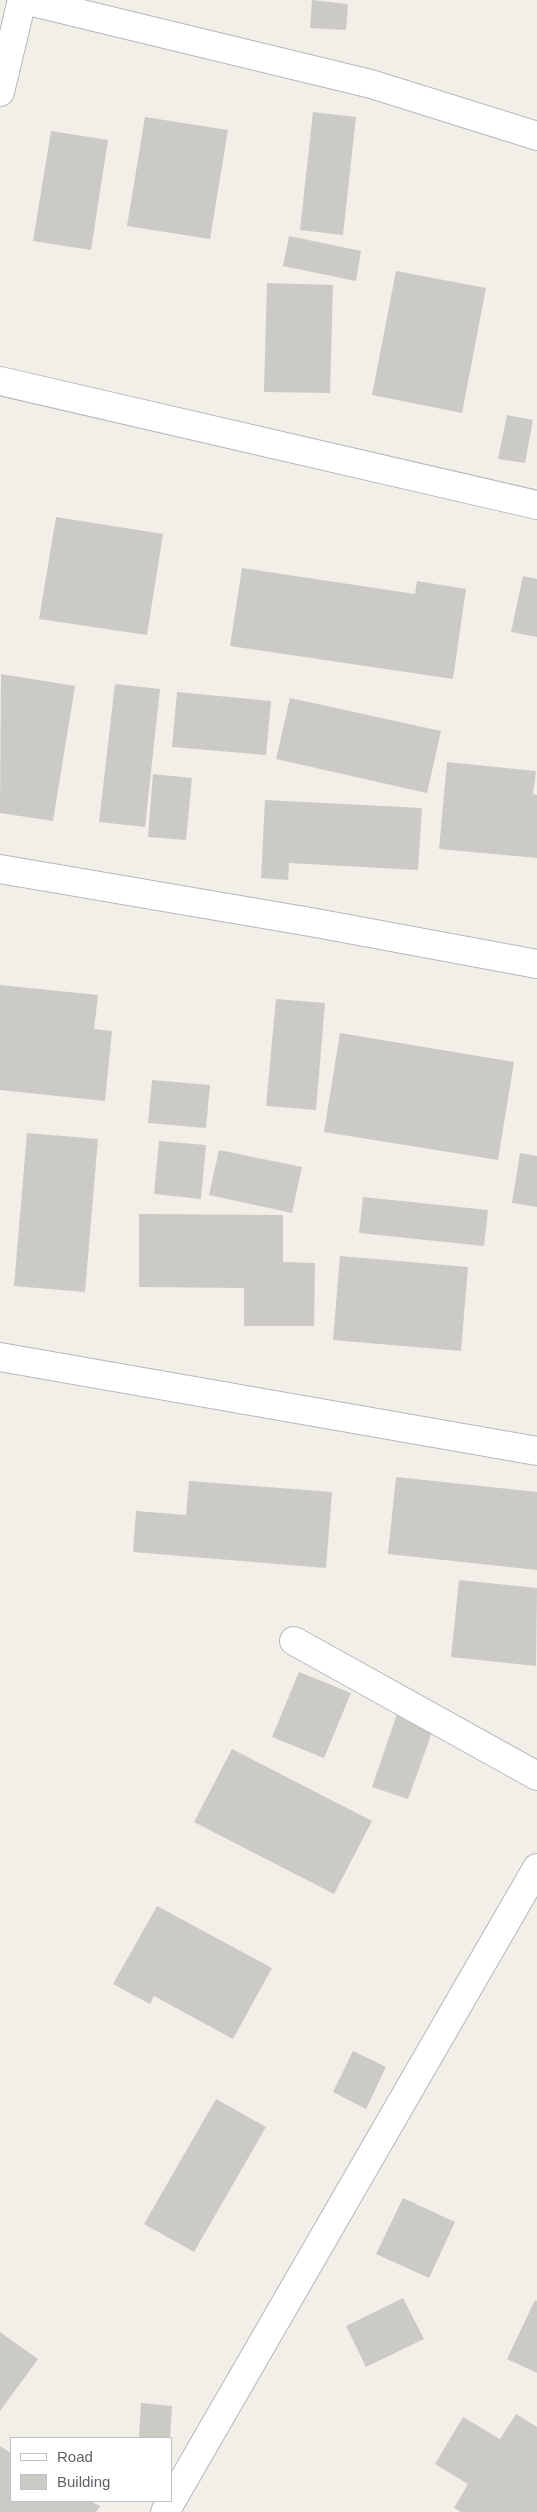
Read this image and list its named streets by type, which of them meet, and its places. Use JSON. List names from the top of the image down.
{
  "legend": ["Road", "Building"]
}
